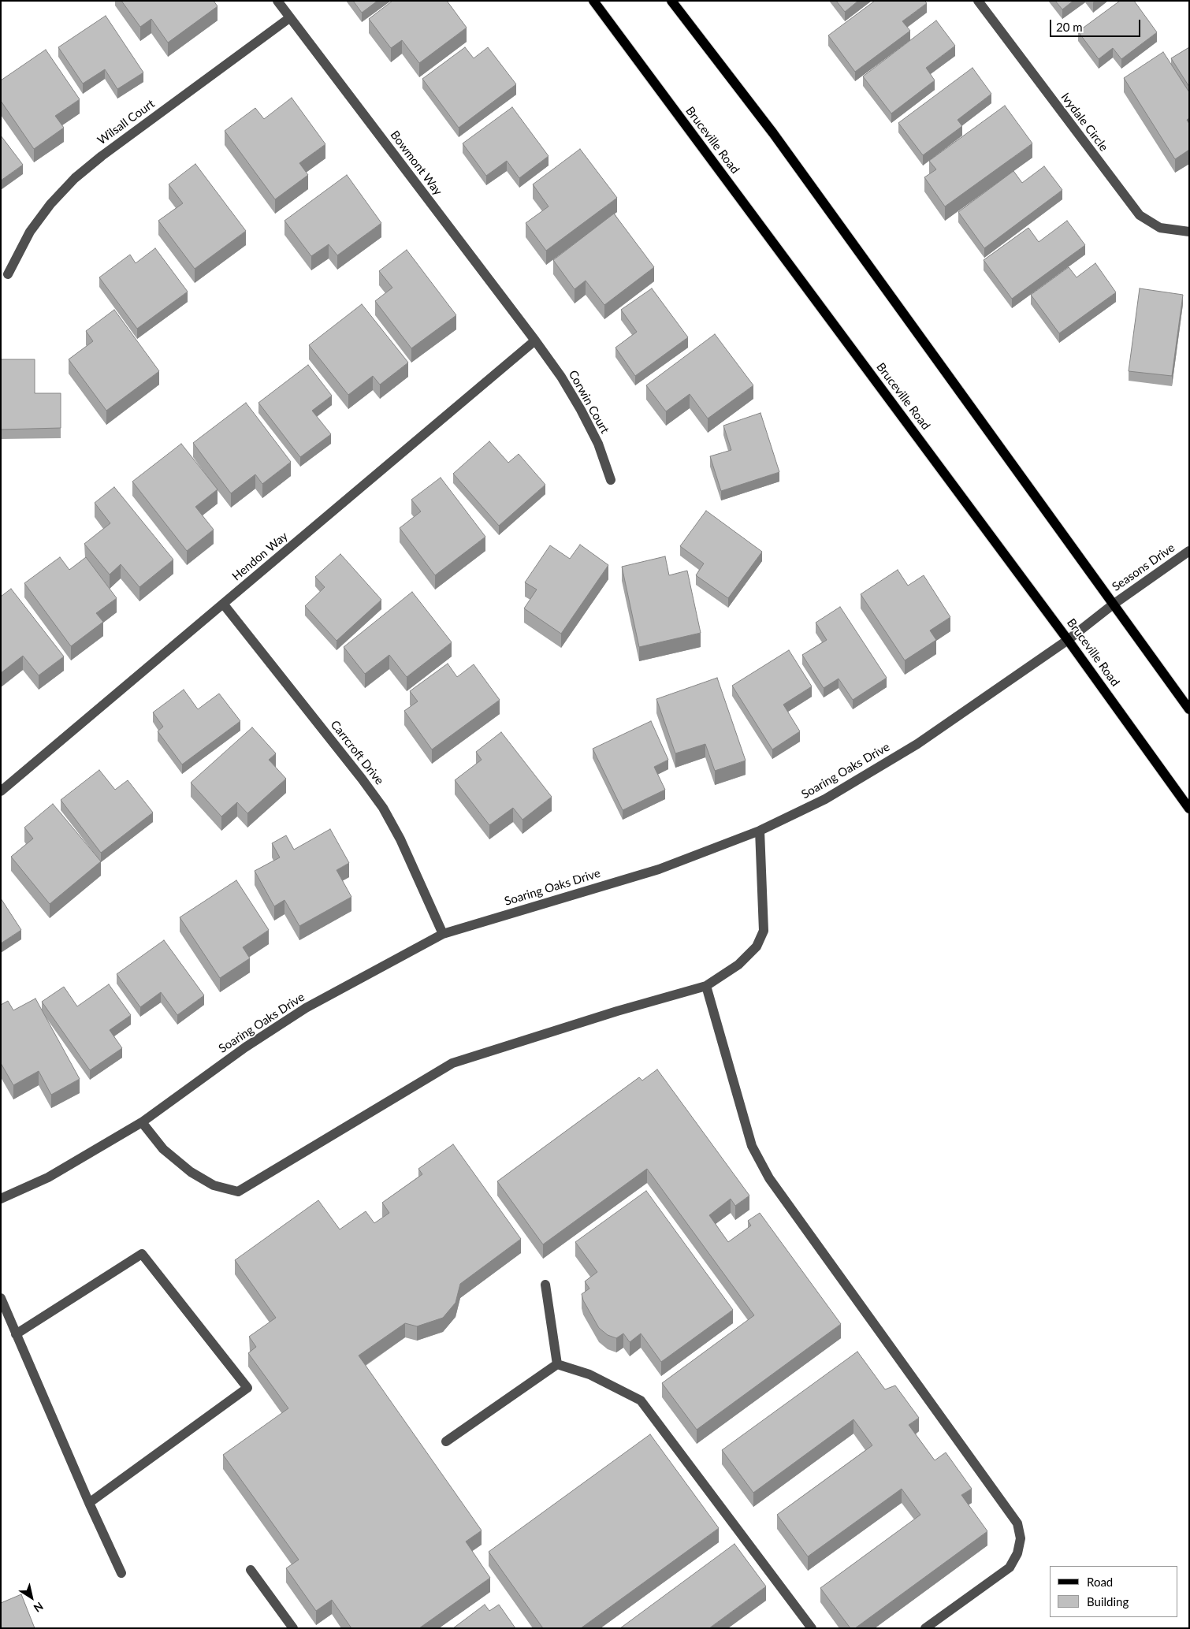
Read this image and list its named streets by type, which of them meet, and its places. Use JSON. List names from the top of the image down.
{
  "streets": {
    "main road": ["Bruceville Road"],
    "street": [
      "Wilsall Court",
      "Ivydale Circle",
      "Bowmont Way",
      "Corwin Court",
      "Hendon Way",
      "Seasons Drive",
      "Carrcroft Drive",
      "Soaring Oaks Drive"
    ]
  },
  "crossings": [
    ["Wilsall Court", "Bowmont Way"],
    ["Bruceville Road", "Soaring Oaks Drive"],
    ["Bowmont Way", "Corwin Court"],
    ["Bowmont Way", "Hendon Way"],
    ["Corwin Court", "Hendon Way"],
    ["Hendon Way", "Carrcroft Drive"],
    ["Seasons Drive", "Soaring Oaks Drive"],
    ["Carrcroft Drive", "Soaring Oaks Drive"]
  ],
  "legend": ["Road", "Building"],
  "scale_bar": "20 m",
  "north": "bottom right"
}
